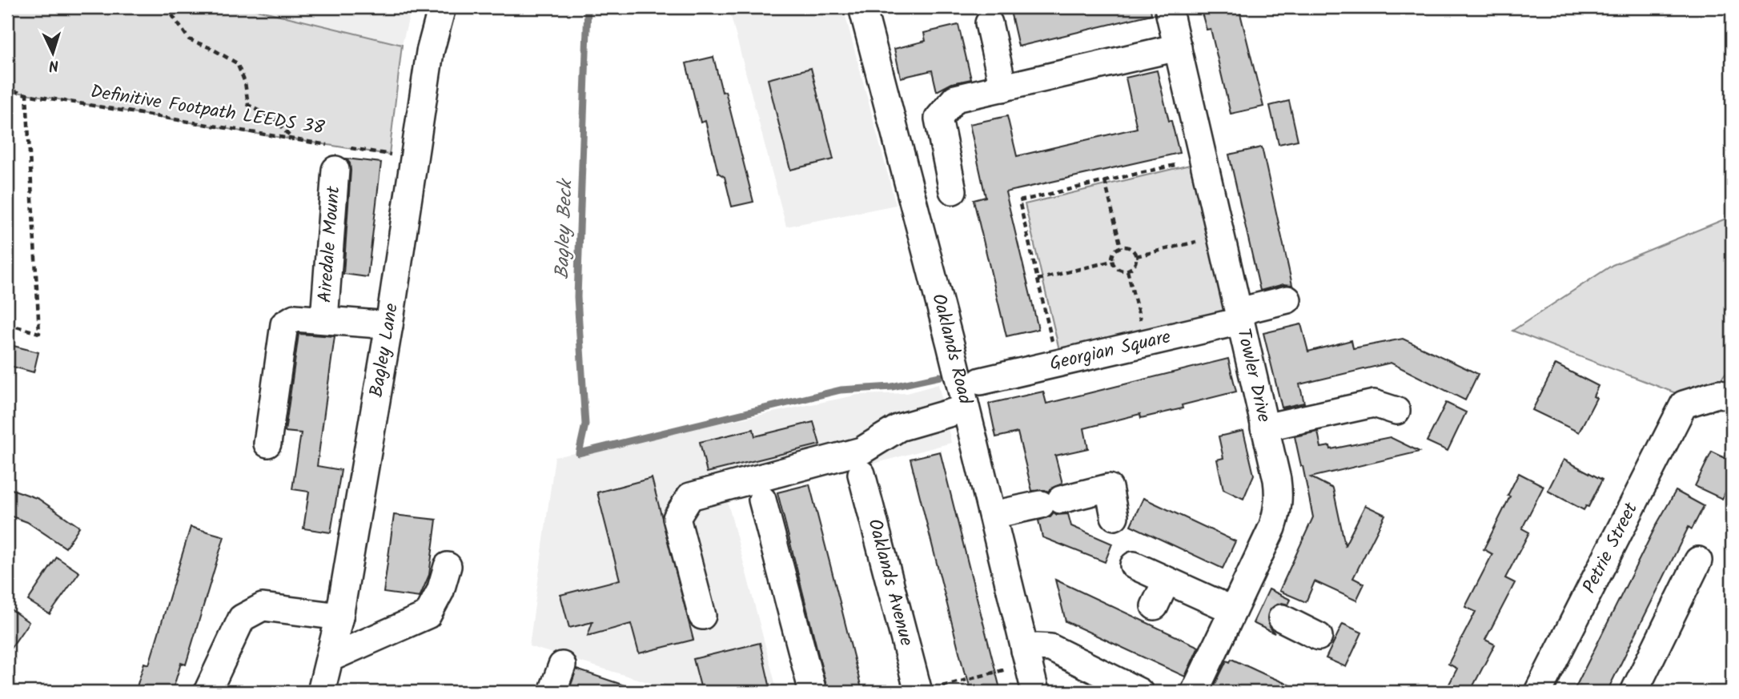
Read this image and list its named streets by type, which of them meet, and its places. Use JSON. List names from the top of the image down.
{
  "streets": {
    "street": [
      "Airedale Mount",
      "Oaklands Road",
      "Bagley Lane",
      "Georgian Square",
      "Towler Drive",
      "Petrie Street",
      "Oaklands Avenue"
    ],
    "path": ["Definitive Footpath LEEDS 38"]
  },
  "crossings": [
    ["Definitive Footpath LEEDS 38", "Airedale Mount"],
    ["Definitive Footpath LEEDS 38", "Bagley Lane"],
    ["Airedale Mount", "Bagley Lane"],
    ["Georgian Square", "Towler Drive"]
  ],
  "water": ["Bagley Beck"],
  "north": "bottom"
}
